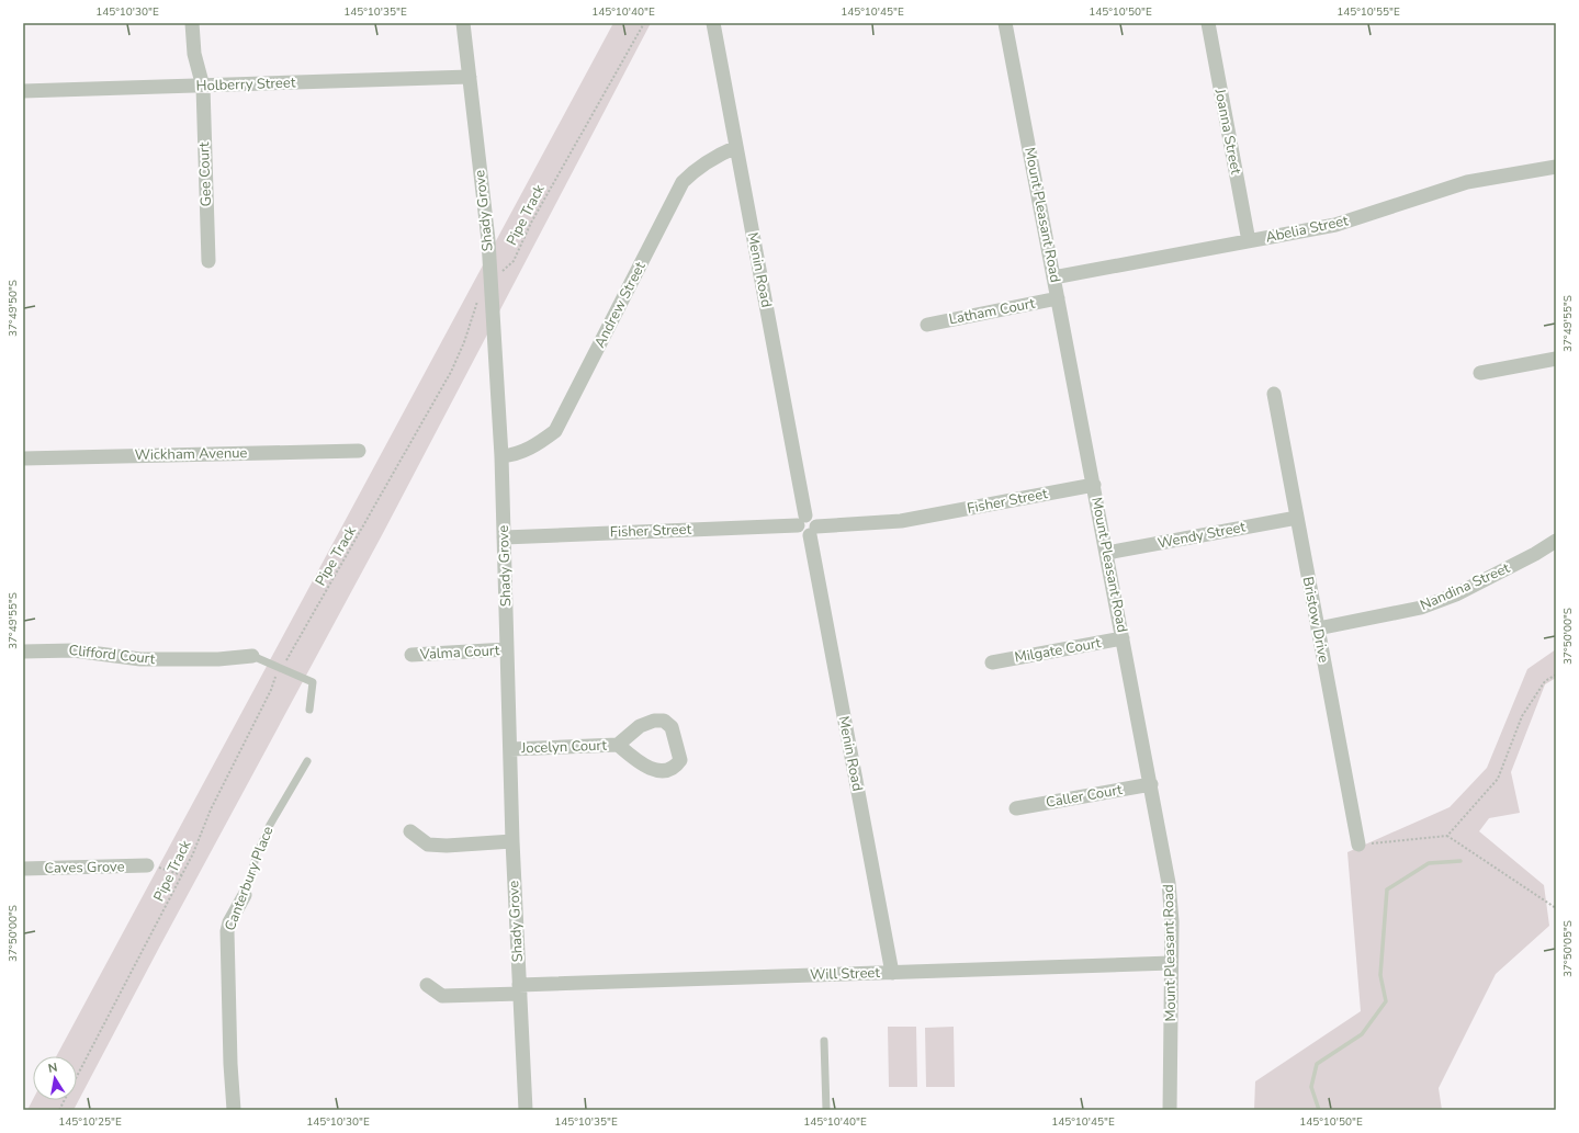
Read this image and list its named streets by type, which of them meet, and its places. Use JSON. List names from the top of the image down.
{
  "streets": {
    "street": [
      "Holberry Street",
      "Joanna Street",
      "Gee Court",
      "Shady Grove",
      "Mount Pleasant Road",
      "Abelia Street",
      "Menin Road",
      "Andrew Street",
      "Latham Court",
      "Wickham Avenue",
      "Fisher Street",
      "Wendy Street",
      "Nandina Street",
      "Bristow Drive",
      "Milgate Court",
      "Valma Court",
      "Clifford Court",
      "Jocelyn Court",
      "Caller Court",
      "Caves Grove",
      "Canterbury Place",
      "Will Street"
    ],
    "path": ["Pipe Track"]
  },
  "crossings": [
    ["Holberry Street", "Gee Court"],
    ["Holberry Street", "Shady Grove"],
    ["Joanna Street", "Abelia Street"],
    ["Shady Grove", "Pipe Track"],
    ["Shady Grove", "Andrew Street"],
    ["Shady Grove", "Fisher Street"],
    ["Shady Grove", "Valma Court"],
    ["Shady Grove", "Jocelyn Court"],
    ["Shady Grove", "Will Street"],
    ["Mount Pleasant Road", "Abelia Street"],
    ["Mount Pleasant Road", "Latham Court"],
    ["Mount Pleasant Road", "Fisher Street"],
    ["Mount Pleasant Road", "Wendy Street"],
    ["Mount Pleasant Road", "Milgate Court"],
    ["Mount Pleasant Road", "Caller Court"],
    ["Mount Pleasant Road", "Will Street"],
    ["Menin Road", "Andrew Street"],
    ["Menin Road", "Fisher Street"],
    ["Menin Road", "Will Street"],
    ["Wendy Street", "Bristow Drive"],
    ["Nandina Street", "Bristow Drive"]
  ],
  "north": "top",
  "coordinates": [
    "145°10'30\"E",
    "145°10'35\"E",
    "145°10'40\"E",
    "145°10'45\"E",
    "145°10'50\"E",
    "145°10'55\"E",
    "37°49'50\"S",
    "37°49'55\"S",
    "37°50'00\"S",
    "37°50'05\"S",
    "145°10'25\"E"
  ]
}
